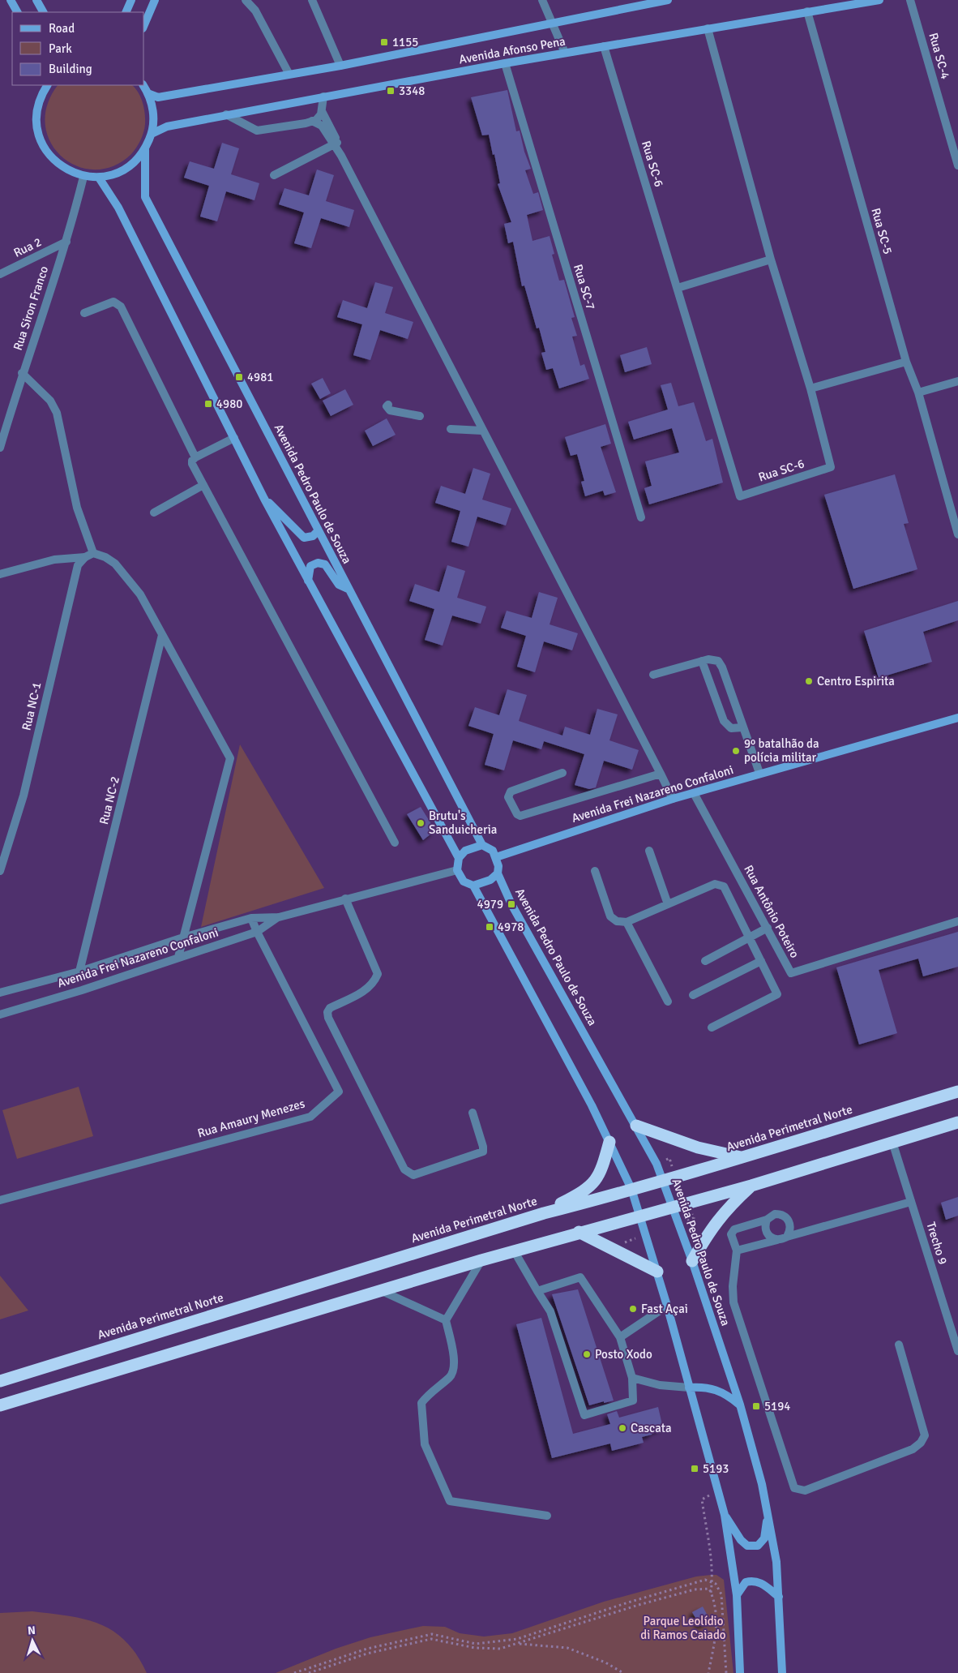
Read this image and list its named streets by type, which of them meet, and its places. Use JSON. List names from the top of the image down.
{
  "streets": {
    "highway": ["Avenida Perimetral Norte"],
    "main road": ["Avenida Afonso Pena", "Avenida Pedro Paulo de Souza", "Avenida Frei Nazareno Confaloni"],
    "street": [
      "Rua SC-4",
      "Rua SC-6",
      "Rua SC-5",
      "Rua 2",
      "Rua SC-7",
      "Rua Siron Franco",
      "Rua NC-1",
      "Rua NC-2",
      "Rua Antônio Poteiro",
      "Rua Amaury Menezes",
      "Trecho 9"
    ]
  },
  "crossings": [
    ["Avenida Afonso Pena", "Rua SC-6"],
    ["Avenida Afonso Pena", "Rua SC-5"],
    ["Avenida Afonso Pena", "Rua SC-7"],
    ["Rua 2", "Rua Siron Franco"],
    ["Avenida Pedro Paulo de Souza", "Avenida Frei Nazareno Confaloni"],
    ["Avenida Pedro Paulo de Souza", "Avenida Perimetral Norte"],
    ["Avenida Frei Nazareno Confaloni", "Rua NC-2"],
    ["Avenida Frei Nazareno Confaloni", "Rua Antônio Poteiro"],
    ["Avenida Frei Nazareno Confaloni", "Rua Amaury Menezes"]
  ],
  "parks": ["Parque Leolídio di Ramos Caiado"],
  "places": {
    "transit": [
      "1155",
      "3348",
      "4981",
      "4980",
      "4979",
      "4978",
      "5194",
      "5193"
    ],
    "other": [
      "Centro Espirita",
      "9º batalhão da polícia militar",
      "Brutu's Sanduicheria",
      "Fast Açai",
      "Posto Xodo",
      "Cascata"
    ]
  },
  "legend": ["Road", "Park", "Building"],
  "north": "top"
}
